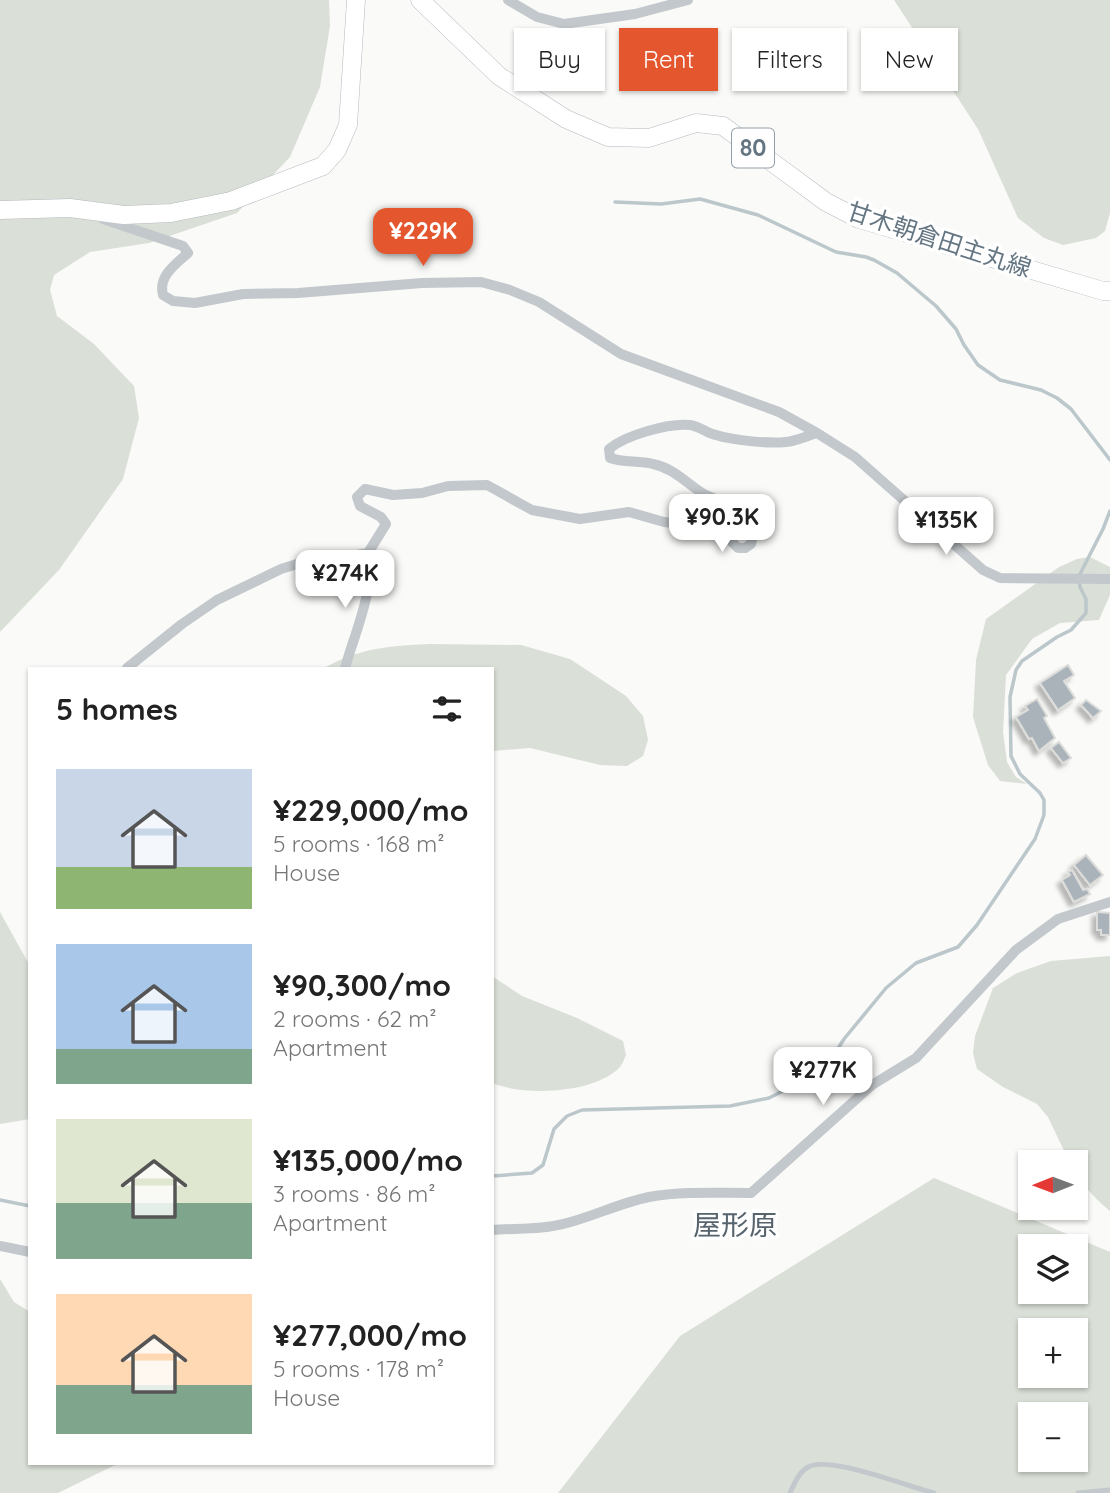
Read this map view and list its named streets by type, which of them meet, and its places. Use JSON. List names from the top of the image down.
{
  "streets": {
    "main road": ["80", "甘木朝倉田主丸線"]
  },
  "districts": ["屋形原"],
  "north": "left",
  "page": {
    "chip": [
      "Buy",
      "Rent",
      "Filters",
      "New"
    ],
    "price": [
      "¥229K",
      "¥90.3K",
      "¥135K",
      "¥274K",
      "¥277K"
    ],
    "heading": "5 homes",
    "list": [
      {
        "name": "¥229,000/mo",
        "note": "5 rooms · 168 m² · House"
      },
      {
        "name": "¥90,300/mo",
        "note": "2 rooms · 62 m² · Apartment"
      },
      {
        "name": "¥135,000/mo",
        "note": "3 rooms · 86 m² · Apartment"
      },
      {
        "name": "¥277,000/mo",
        "note": "5 rooms · 178 m² · House"
      }
    ],
    "map_buttons": ["+", "−"]
  }
}
